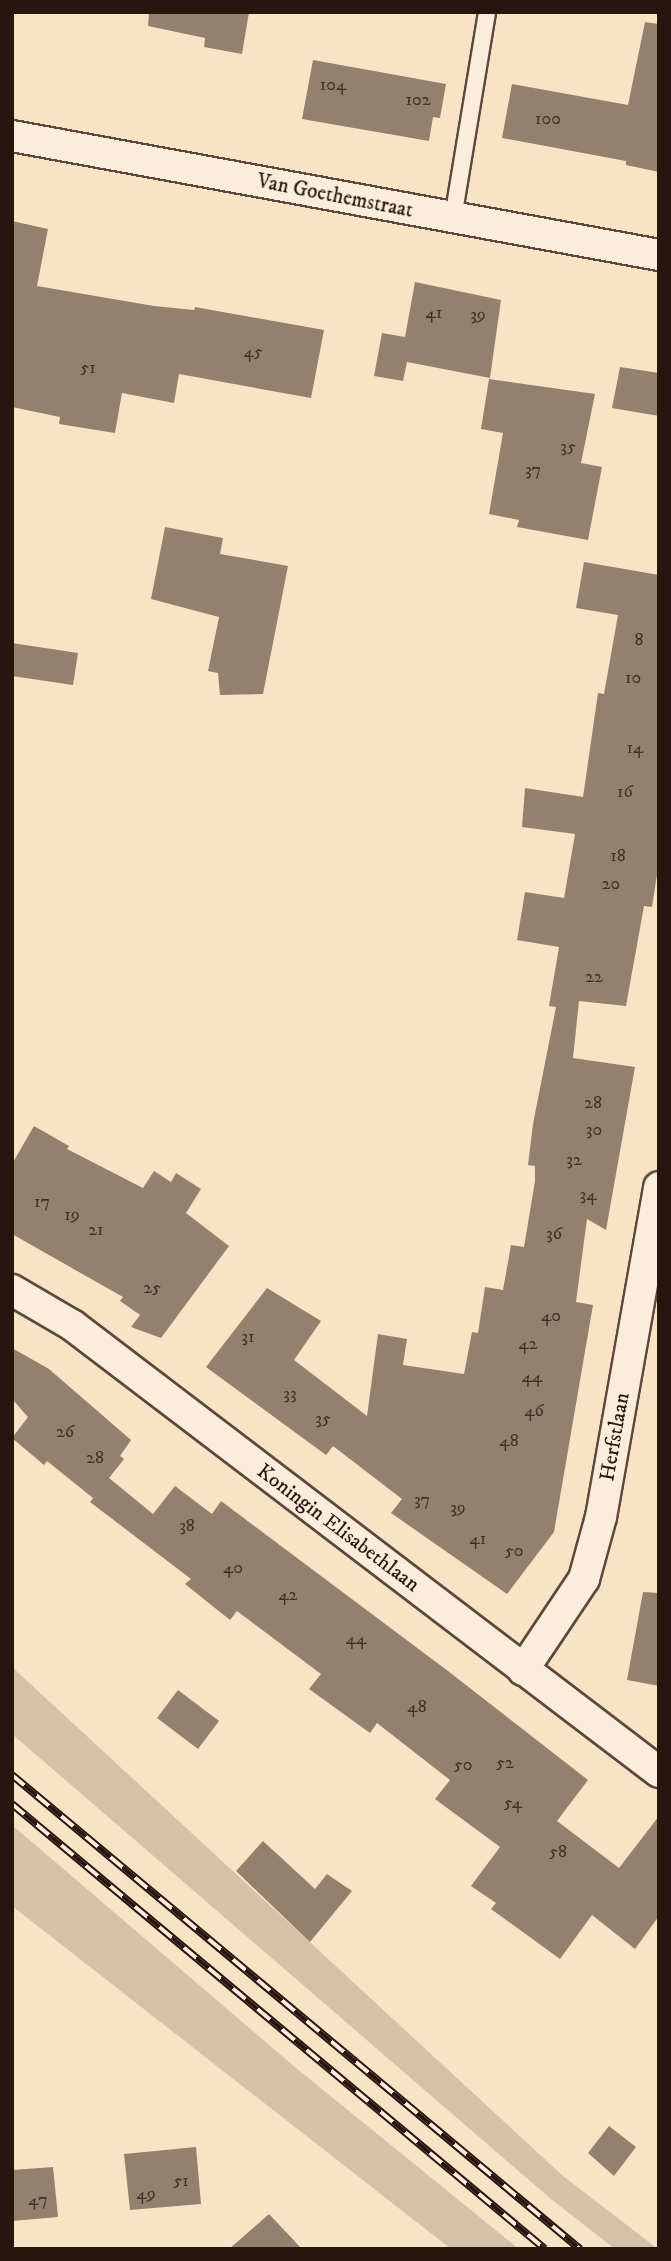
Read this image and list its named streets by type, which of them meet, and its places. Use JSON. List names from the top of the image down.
{
  "streets": {
    "street": ["Van Goethemstraat", "Herfstlaan", "Koningin Elisabethlaan"]
  },
  "crossings": [
    ["Herfstlaan", "Koningin Elisabethlaan"]
  ],
  "house_numbers": [
    "104",
    "102",
    "100",
    "41",
    "39",
    "45",
    "51",
    "35",
    "37",
    "8",
    "10",
    "14",
    "16",
    "18",
    "20",
    "22",
    "28",
    "30",
    "32",
    "34",
    "17",
    "19",
    "21",
    "36",
    "25",
    "40",
    "31",
    "42",
    "44",
    "33",
    "46",
    "35",
    "26",
    "48",
    "28",
    "37",
    "39",
    "38",
    "41",
    "50",
    "40",
    "42",
    "44",
    "48",
    "52",
    "50",
    "54",
    "58",
    "51",
    "49",
    "47"
  ]
}
